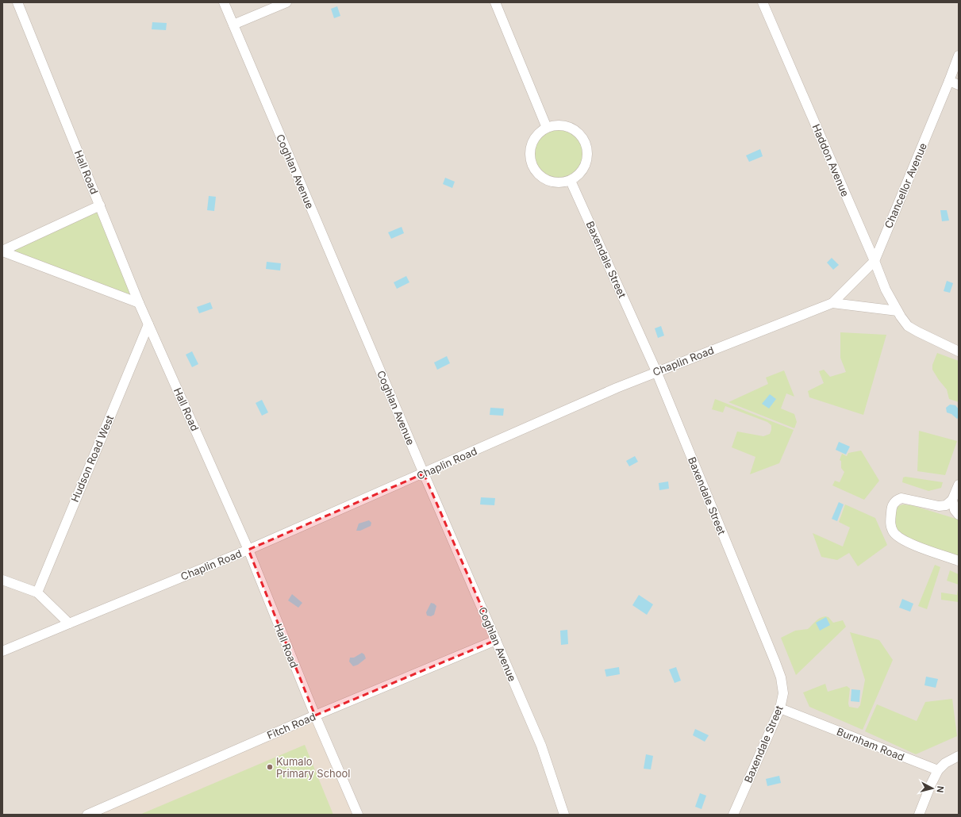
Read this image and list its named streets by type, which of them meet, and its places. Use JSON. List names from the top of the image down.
{
  "streets": {
    "street": [
      "Haddon Avenue",
      "Coghlan Avenue",
      "Hall Road",
      "Chancellor Avenue",
      "Baxendale Street",
      "Chaplin Road",
      "Hudson Road West",
      "Fitch Road",
      "Burnham Road"
    ]
  },
  "crossings": [
    ["Haddon Avenue", "Chancellor Avenue"],
    ["Haddon Avenue", "Chaplin Road"],
    ["Coghlan Avenue", "Chaplin Road"],
    ["Coghlan Avenue", "Fitch Road"],
    ["Hall Road", "Chaplin Road"],
    ["Hall Road", "Hudson Road West"],
    ["Hall Road", "Fitch Road"],
    ["Chancellor Avenue", "Chaplin Road"],
    ["Baxendale Street", "Chaplin Road"],
    ["Baxendale Street", "Burnham Road"]
  ],
  "places": ["Kumalo Primary School"],
  "north": "right"
}
